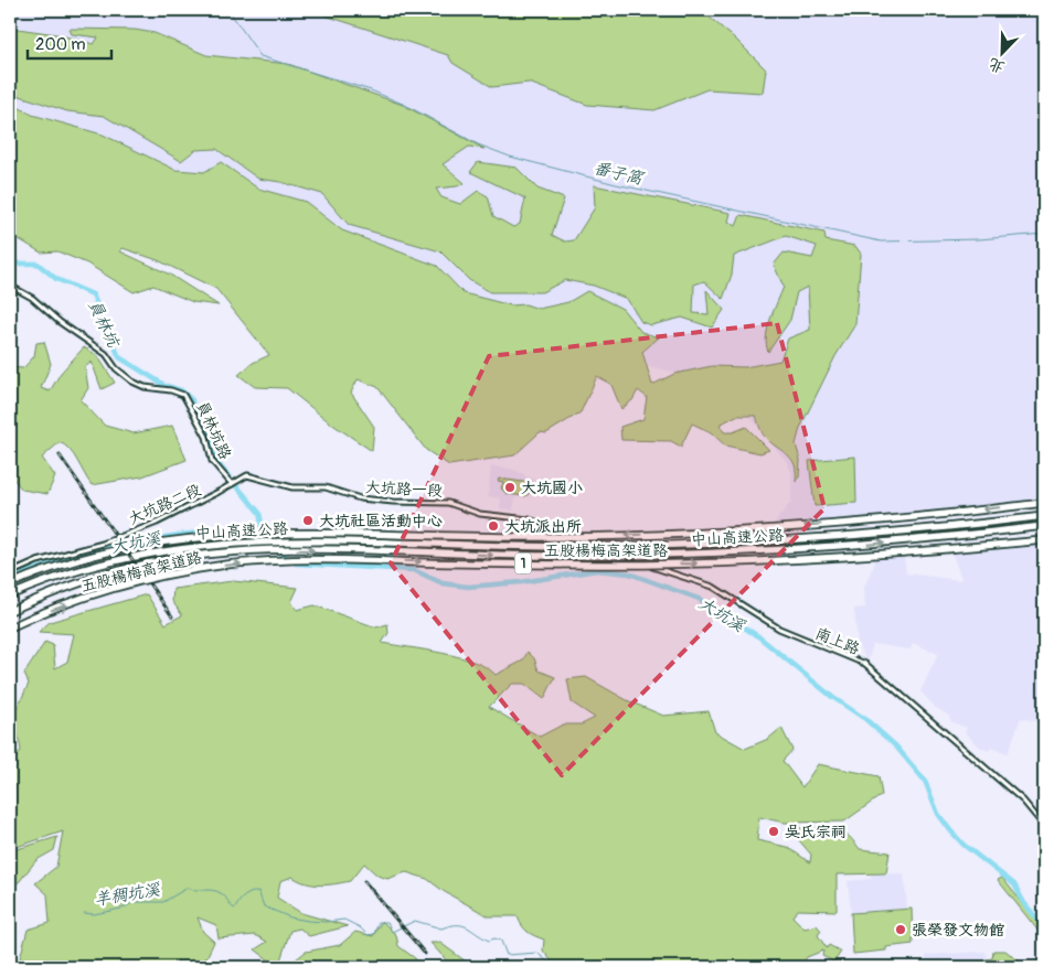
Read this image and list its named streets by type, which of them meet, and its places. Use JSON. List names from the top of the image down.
{
  "streets": {
    "highway": ["中山高速公路", "五股楊梅高架道路", "1"],
    "street": [
      "員林坑路",
      "大坑路一段",
      "大坑路二段",
      "南上路"
    ]
  },
  "crossings": [
    ["員林坑路", "大坑路一段"],
    ["員林坑路", "大坑路二段"],
    ["大坑路一段", "大坑路二段"]
  ],
  "water": [
    "番子窩",
    "員林坑",
    "大坑溪",
    "羊稠坑溪"
  ],
  "places": [
    "大坑國小",
    "大坑社區活動中心",
    "大坑派出所",
    "吳氏宗祠",
    "張榮發文物館"
  ],
  "scale_bar": "200 m",
  "north": "bottom left"
}
